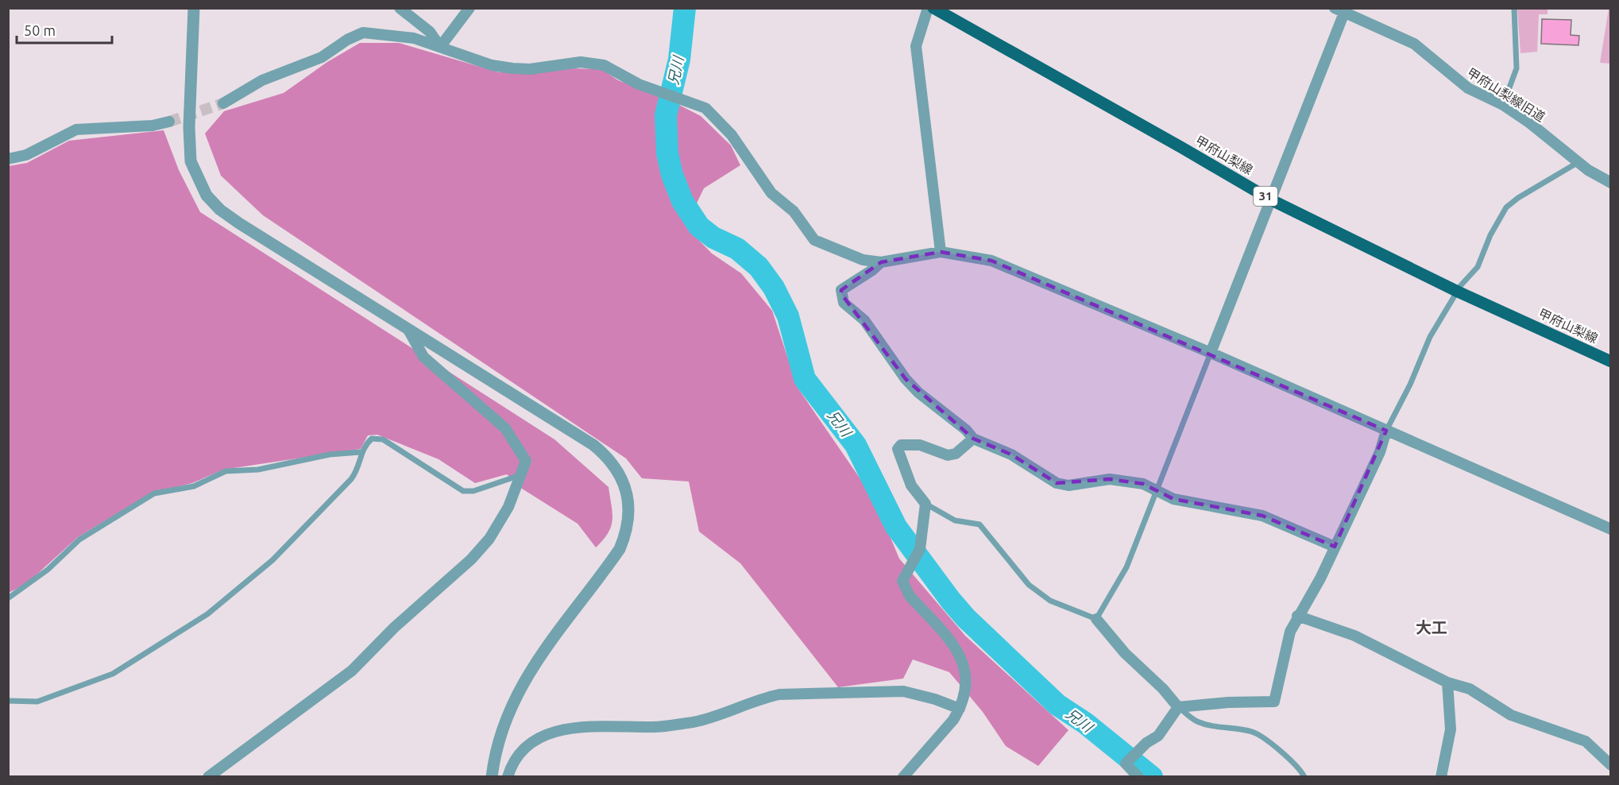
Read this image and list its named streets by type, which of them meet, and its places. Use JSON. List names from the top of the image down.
{
  "streets": {
    "main road": ["甲府山梨線", "31"],
    "street": ["甲府山梨線旧道"]
  },
  "districts": ["大工"],
  "water": ["兄川"],
  "scale_bar": "50 m"
}
